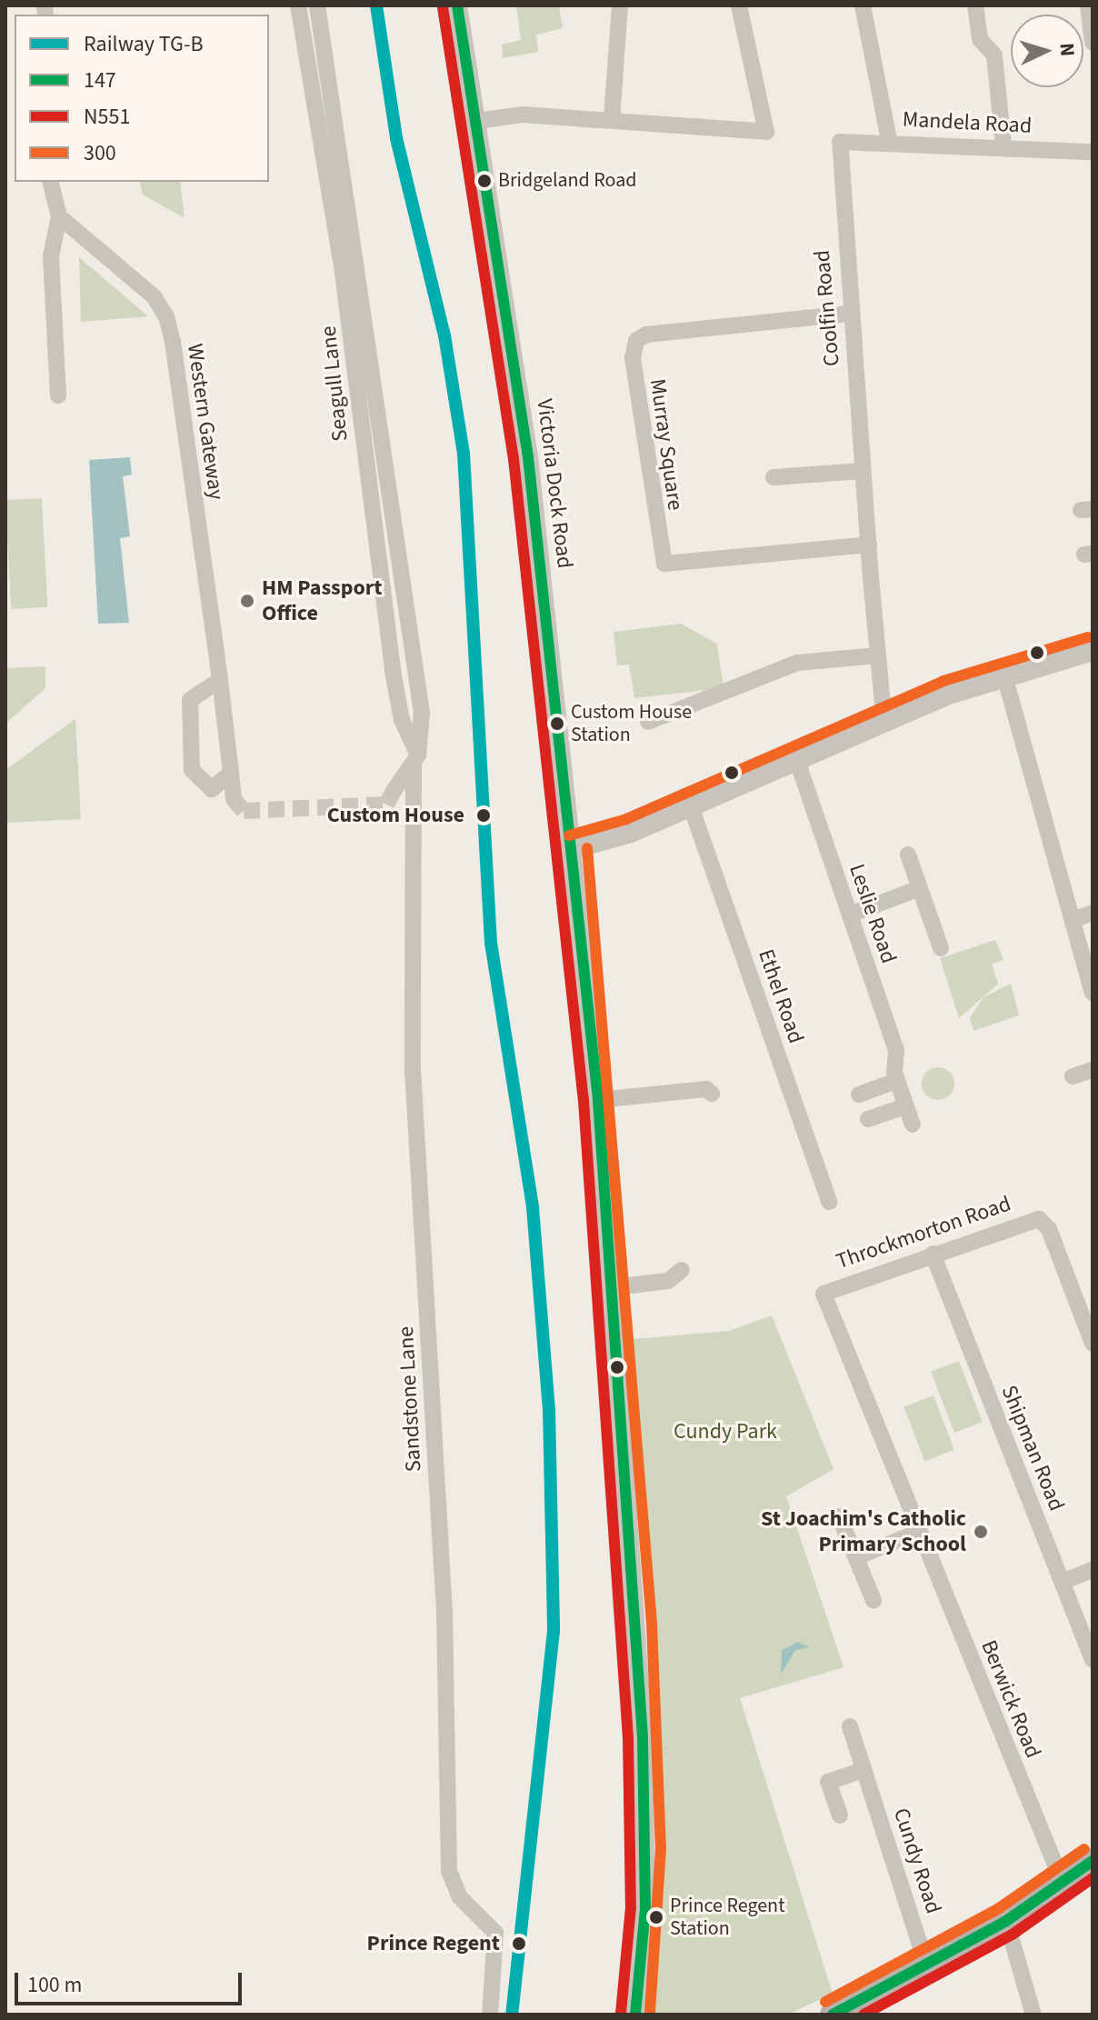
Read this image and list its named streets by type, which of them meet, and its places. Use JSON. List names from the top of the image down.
{
  "streets": {
    "street": [
      "Mandela Road",
      "Coolfin Road",
      "Seagull Lane",
      "Western Gateway",
      "Murray Square",
      "Victoria Dock Road",
      "Leslie Road",
      "Ethel Road",
      "Throckmorton Road",
      "Sandstone Lane",
      "Shipman Road",
      "Berwick Road",
      "Cundy Road"
    ]
  },
  "crossings": [
    ["Mandela Road", "Coolfin Road"],
    ["Coolfin Road", "Murray Square"],
    ["Seagull Lane", "Sandstone Lane"],
    ["Throckmorton Road", "Shipman Road"],
    ["Throckmorton Road", "Berwick Road"]
  ],
  "parks": ["Cundy Park"],
  "places": [
    "Bridgeland Road",
    "HM Passport Office",
    "Custom House Station",
    "Custom House",
    "St Joachim's Catholic Primary School",
    "Prince Regent Station",
    "Prince Regent"
  ],
  "lines": [
    "rail line TG-B",
    "transit line 147",
    "transit line N551",
    "transit line 300"
  ],
  "legend": [
    "Railway TG-B",
    "147",
    "N551",
    "300"
  ],
  "scale_bar": "100 m",
  "north": "right"
}
